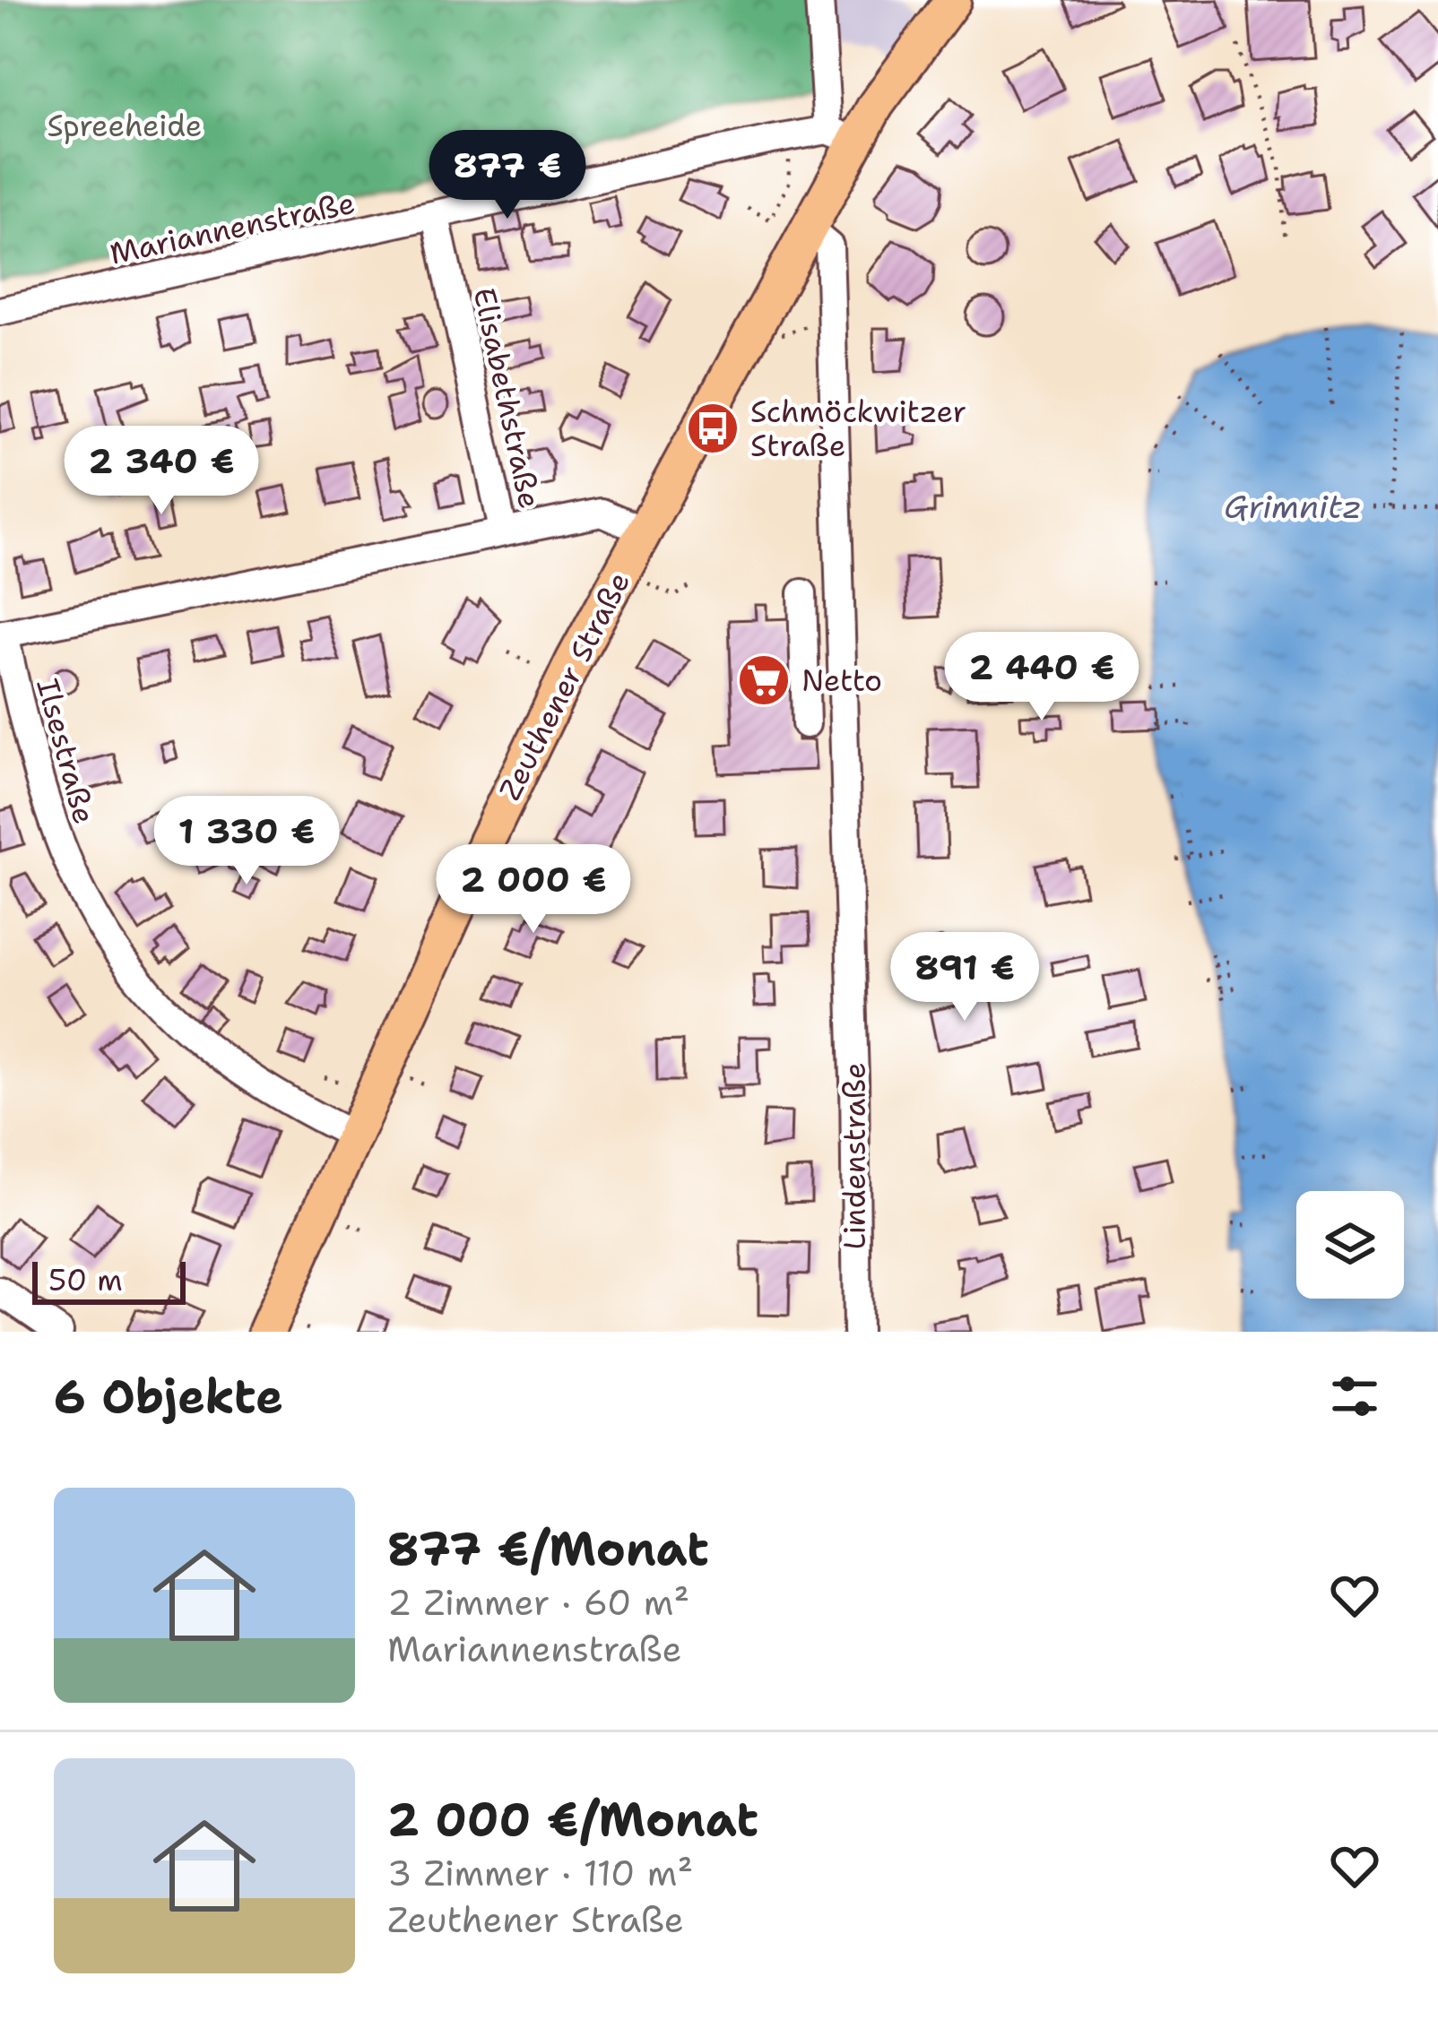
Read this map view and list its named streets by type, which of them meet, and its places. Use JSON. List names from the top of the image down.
{
  "streets": {
    "main road": ["Zeuthener Straße"],
    "street": [
      "Mariannenstraße",
      "Elisabethstraße",
      "Ilsestraße",
      "Lindenstraße"
    ]
  },
  "crossings": [
    ["Mariannenstraße", "Elisabethstraße"],
    ["Zeuthener Straße", "Ilsestraße"],
    ["Zeuthener Straße", "Lindenstraße"]
  ],
  "water": ["Grimnitz"],
  "parks": ["Spreeheide"],
  "places": {
    "bus stop": ["Schmöckwitzer Straße"],
    "supermarket": ["Netto"]
  },
  "scale_bar": "50 m",
  "page": {
    "price": [
      "877 €",
      "2 340 €",
      "2 440 €",
      "1 330 €",
      "2 000 €",
      "891 €"
    ],
    "scale": "50 m",
    "heading": "6 Objekte",
    "list": [
      {
        "name": "877 €/Monat",
        "note": "2 Zimmer · 60 m² · Mariannenstraße"
      },
      {
        "name": "2 000 €/Monat",
        "note": "3 Zimmer · 110 m² · Zeuthener Straße"
      }
    ]
  }
}
